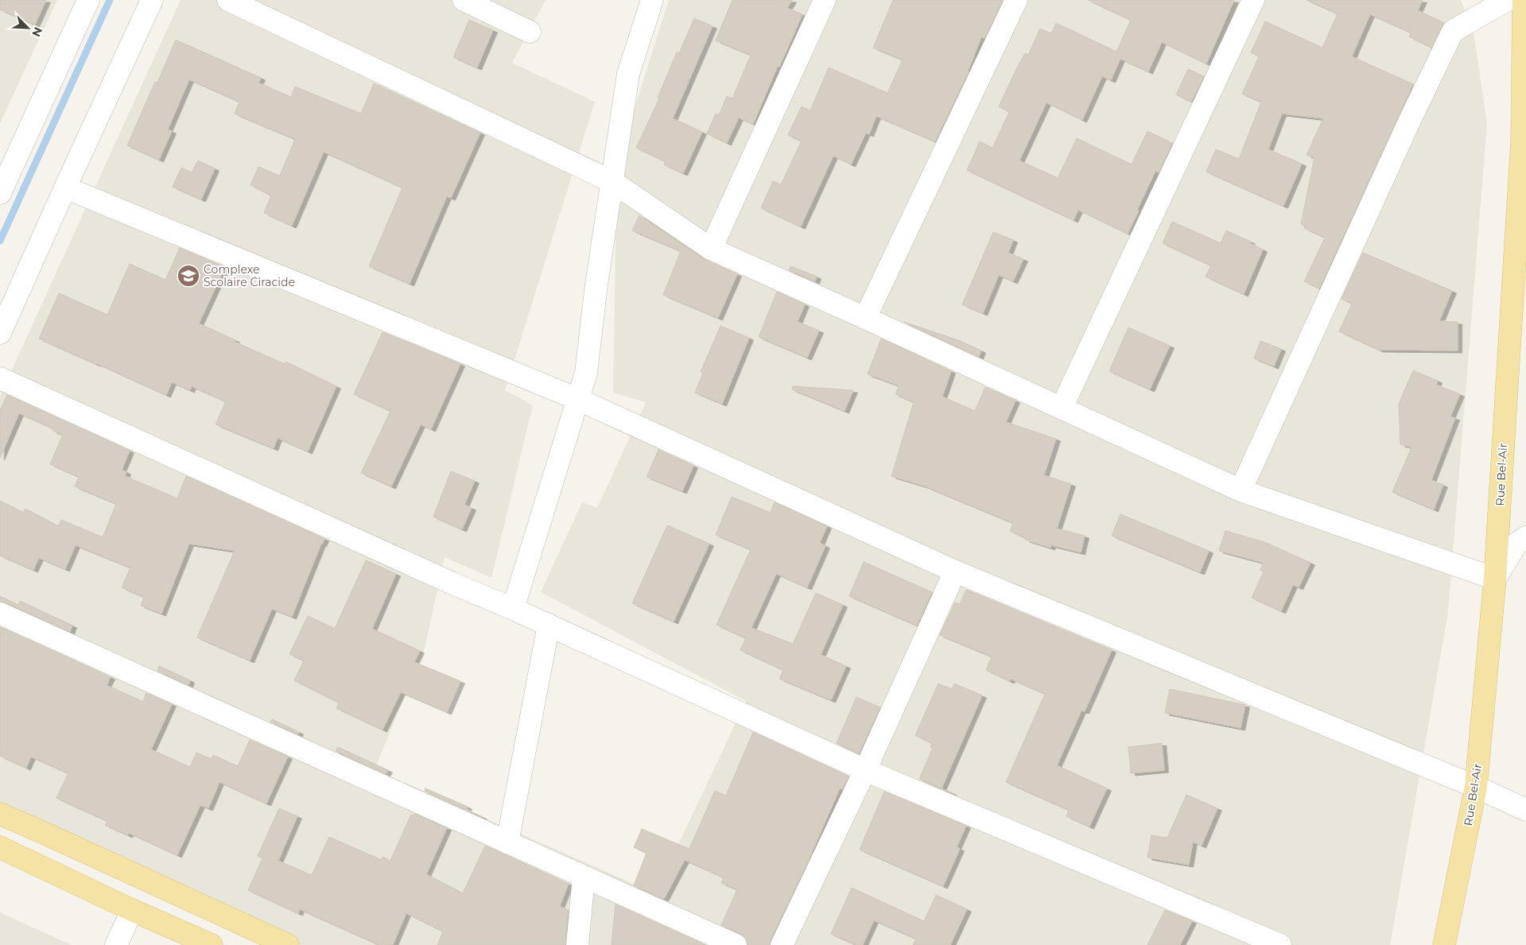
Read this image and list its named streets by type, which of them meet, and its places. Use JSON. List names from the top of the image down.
{
  "streets": {
    "main road": ["Rue Bel-Air"]
  },
  "places": {
    "school or university": ["Complexe Scolaire Ciracide"]
  },
  "north": "bottom right"
}
